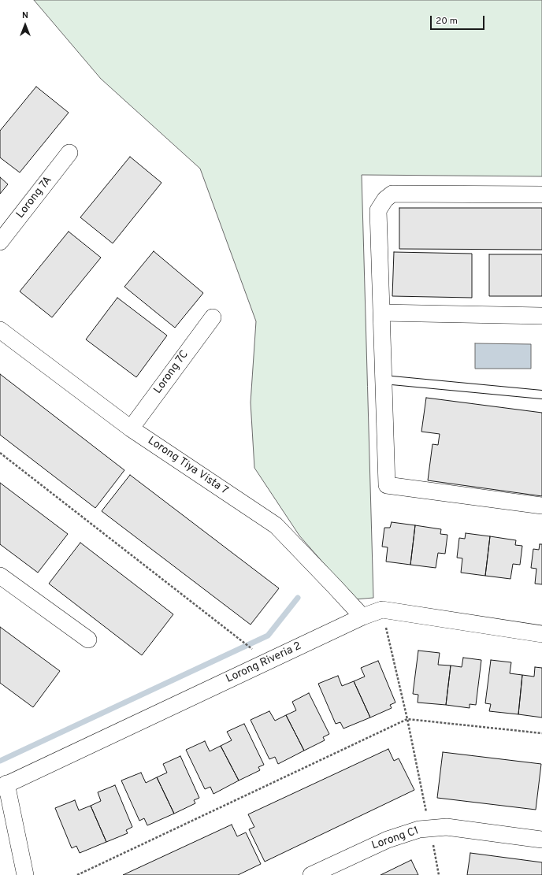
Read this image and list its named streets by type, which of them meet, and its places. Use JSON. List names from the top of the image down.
{
  "streets": {
    "street": [
      "Lorong 7A",
      "Lorong 7C",
      "Lorong Tiya Vista 7",
      "Lorong Riveria 2",
      "Lorong C1"
    ]
  },
  "crossings": [
    ["Lorong 7C", "Lorong Tiya Vista 7"],
    ["Lorong Tiya Vista 7", "Lorong Riveria 2"]
  ],
  "scale_bar": "20 m",
  "north": "top"
}
